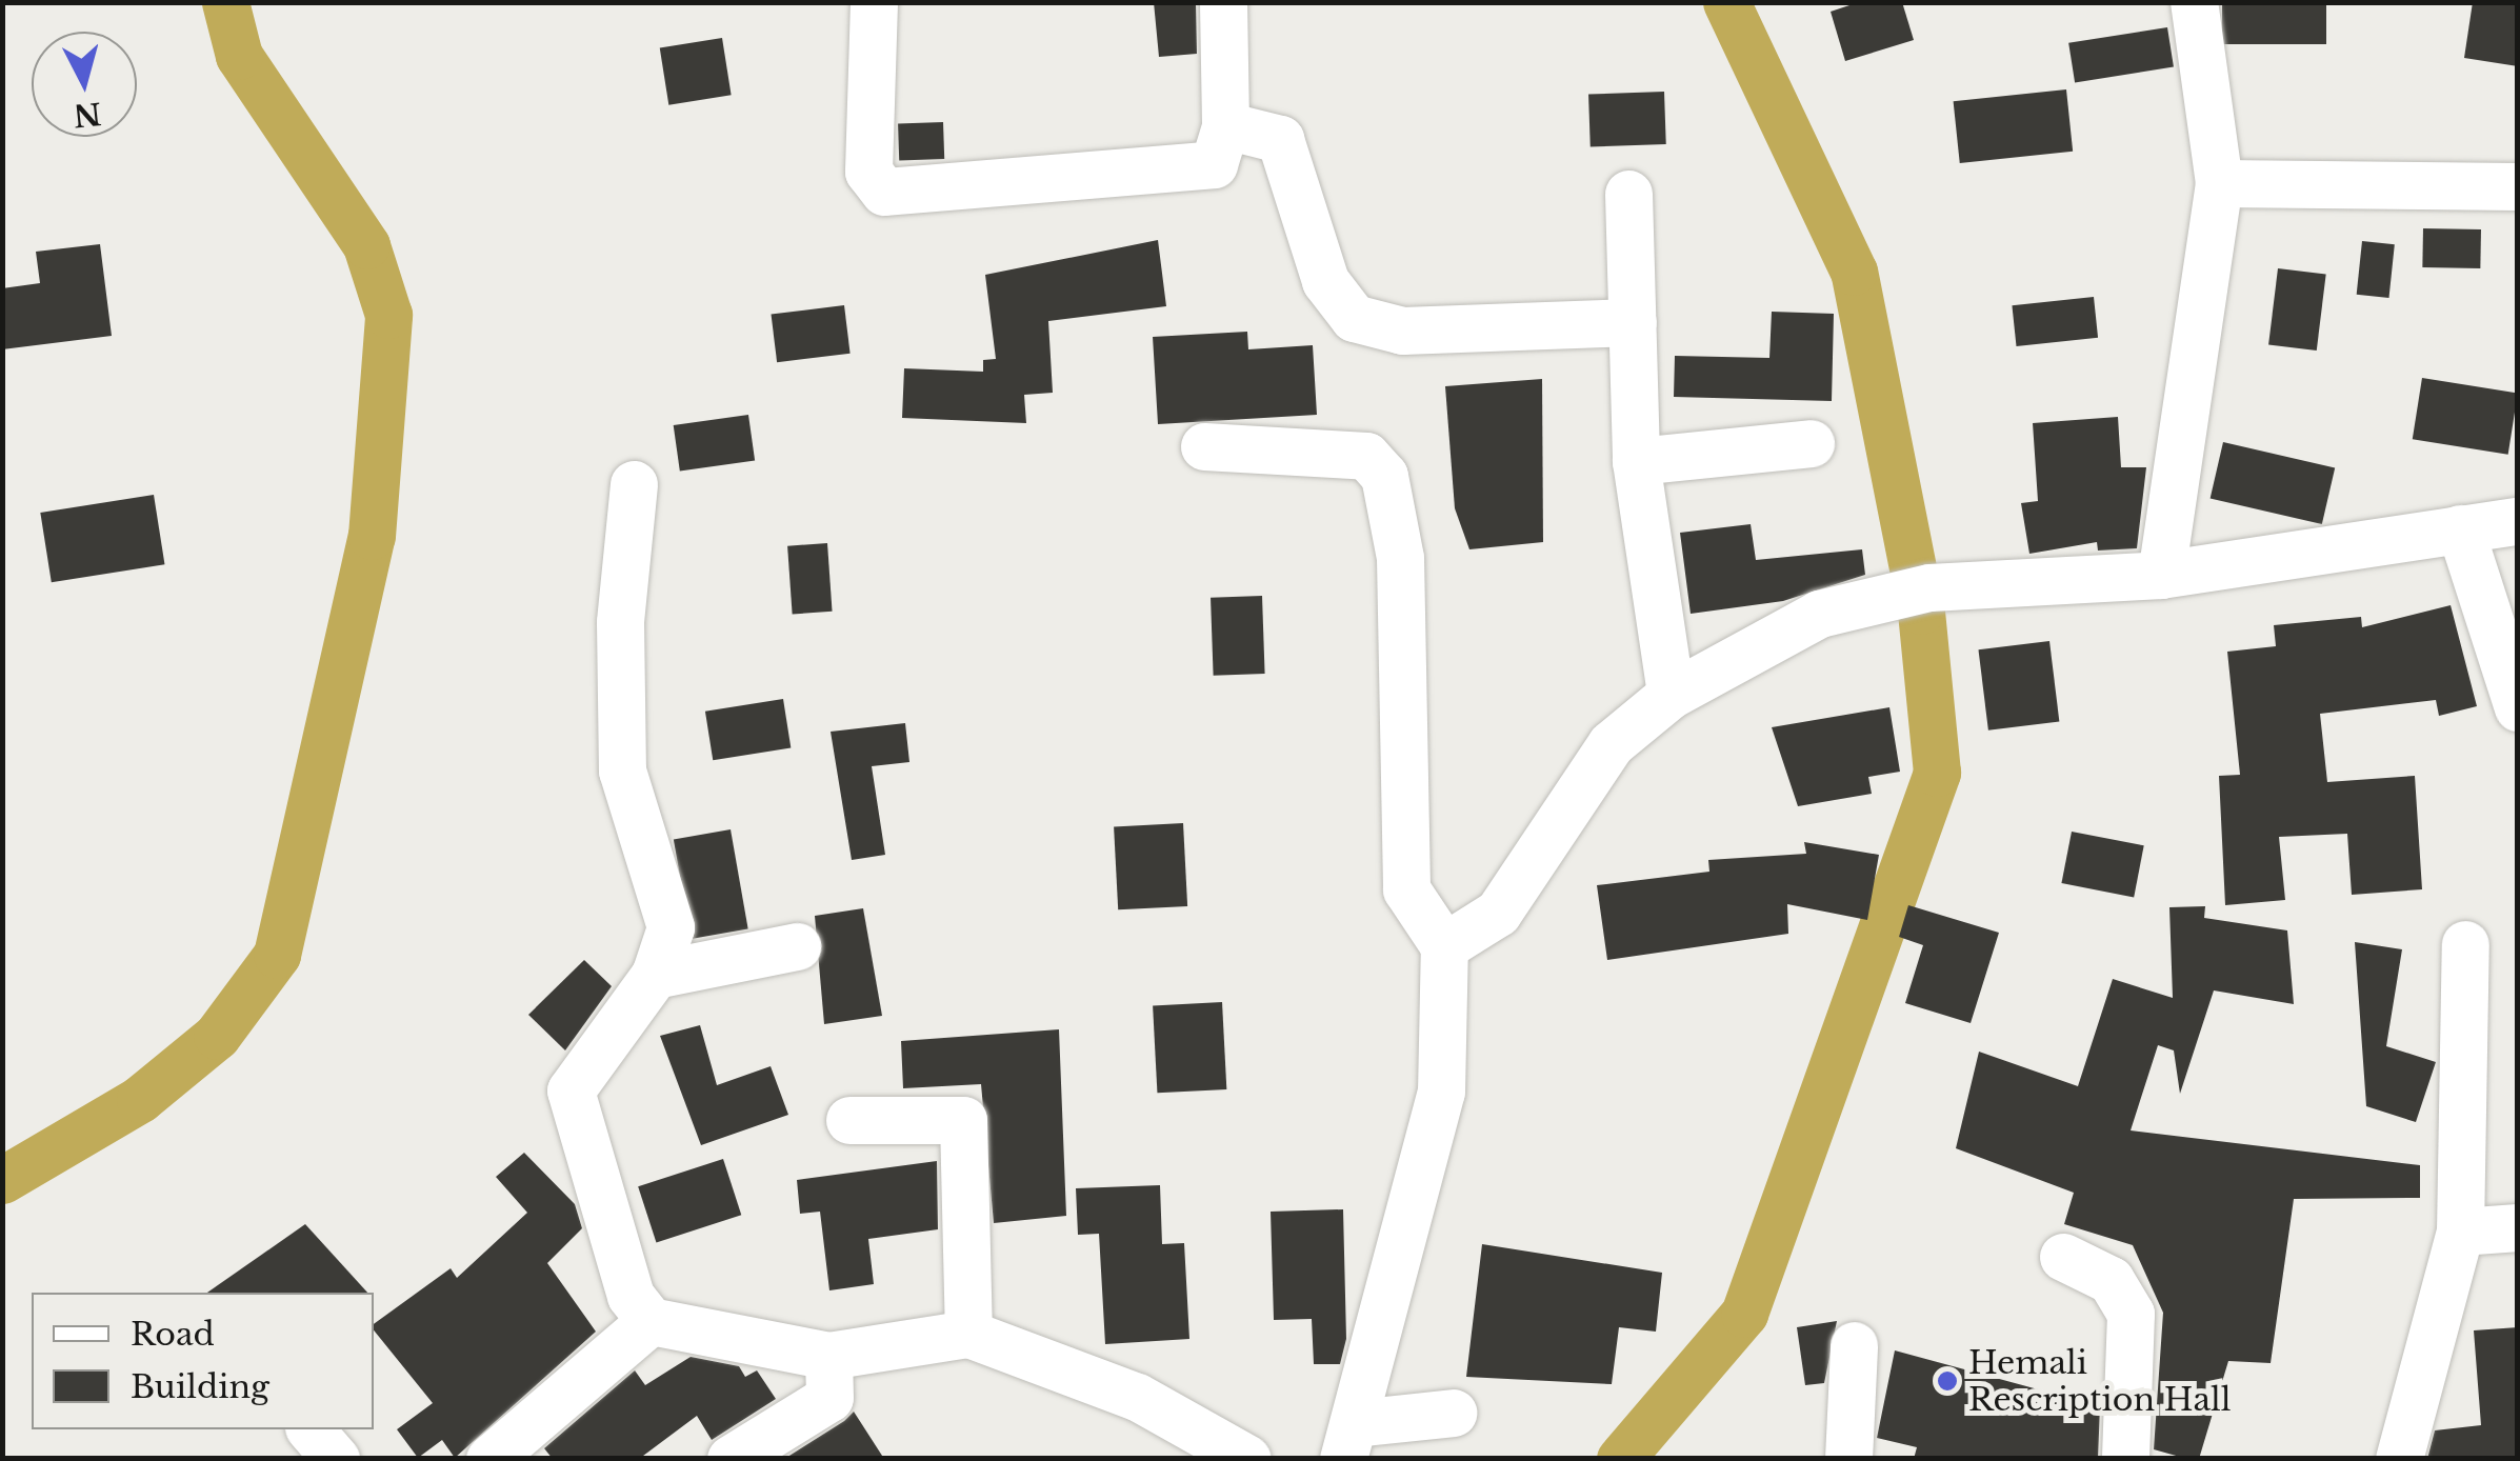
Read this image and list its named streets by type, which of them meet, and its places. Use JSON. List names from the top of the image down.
{
  "places": ["Hemali Rescription Hall"],
  "legend": ["Road", "Building"],
  "north": "bottom"
}
